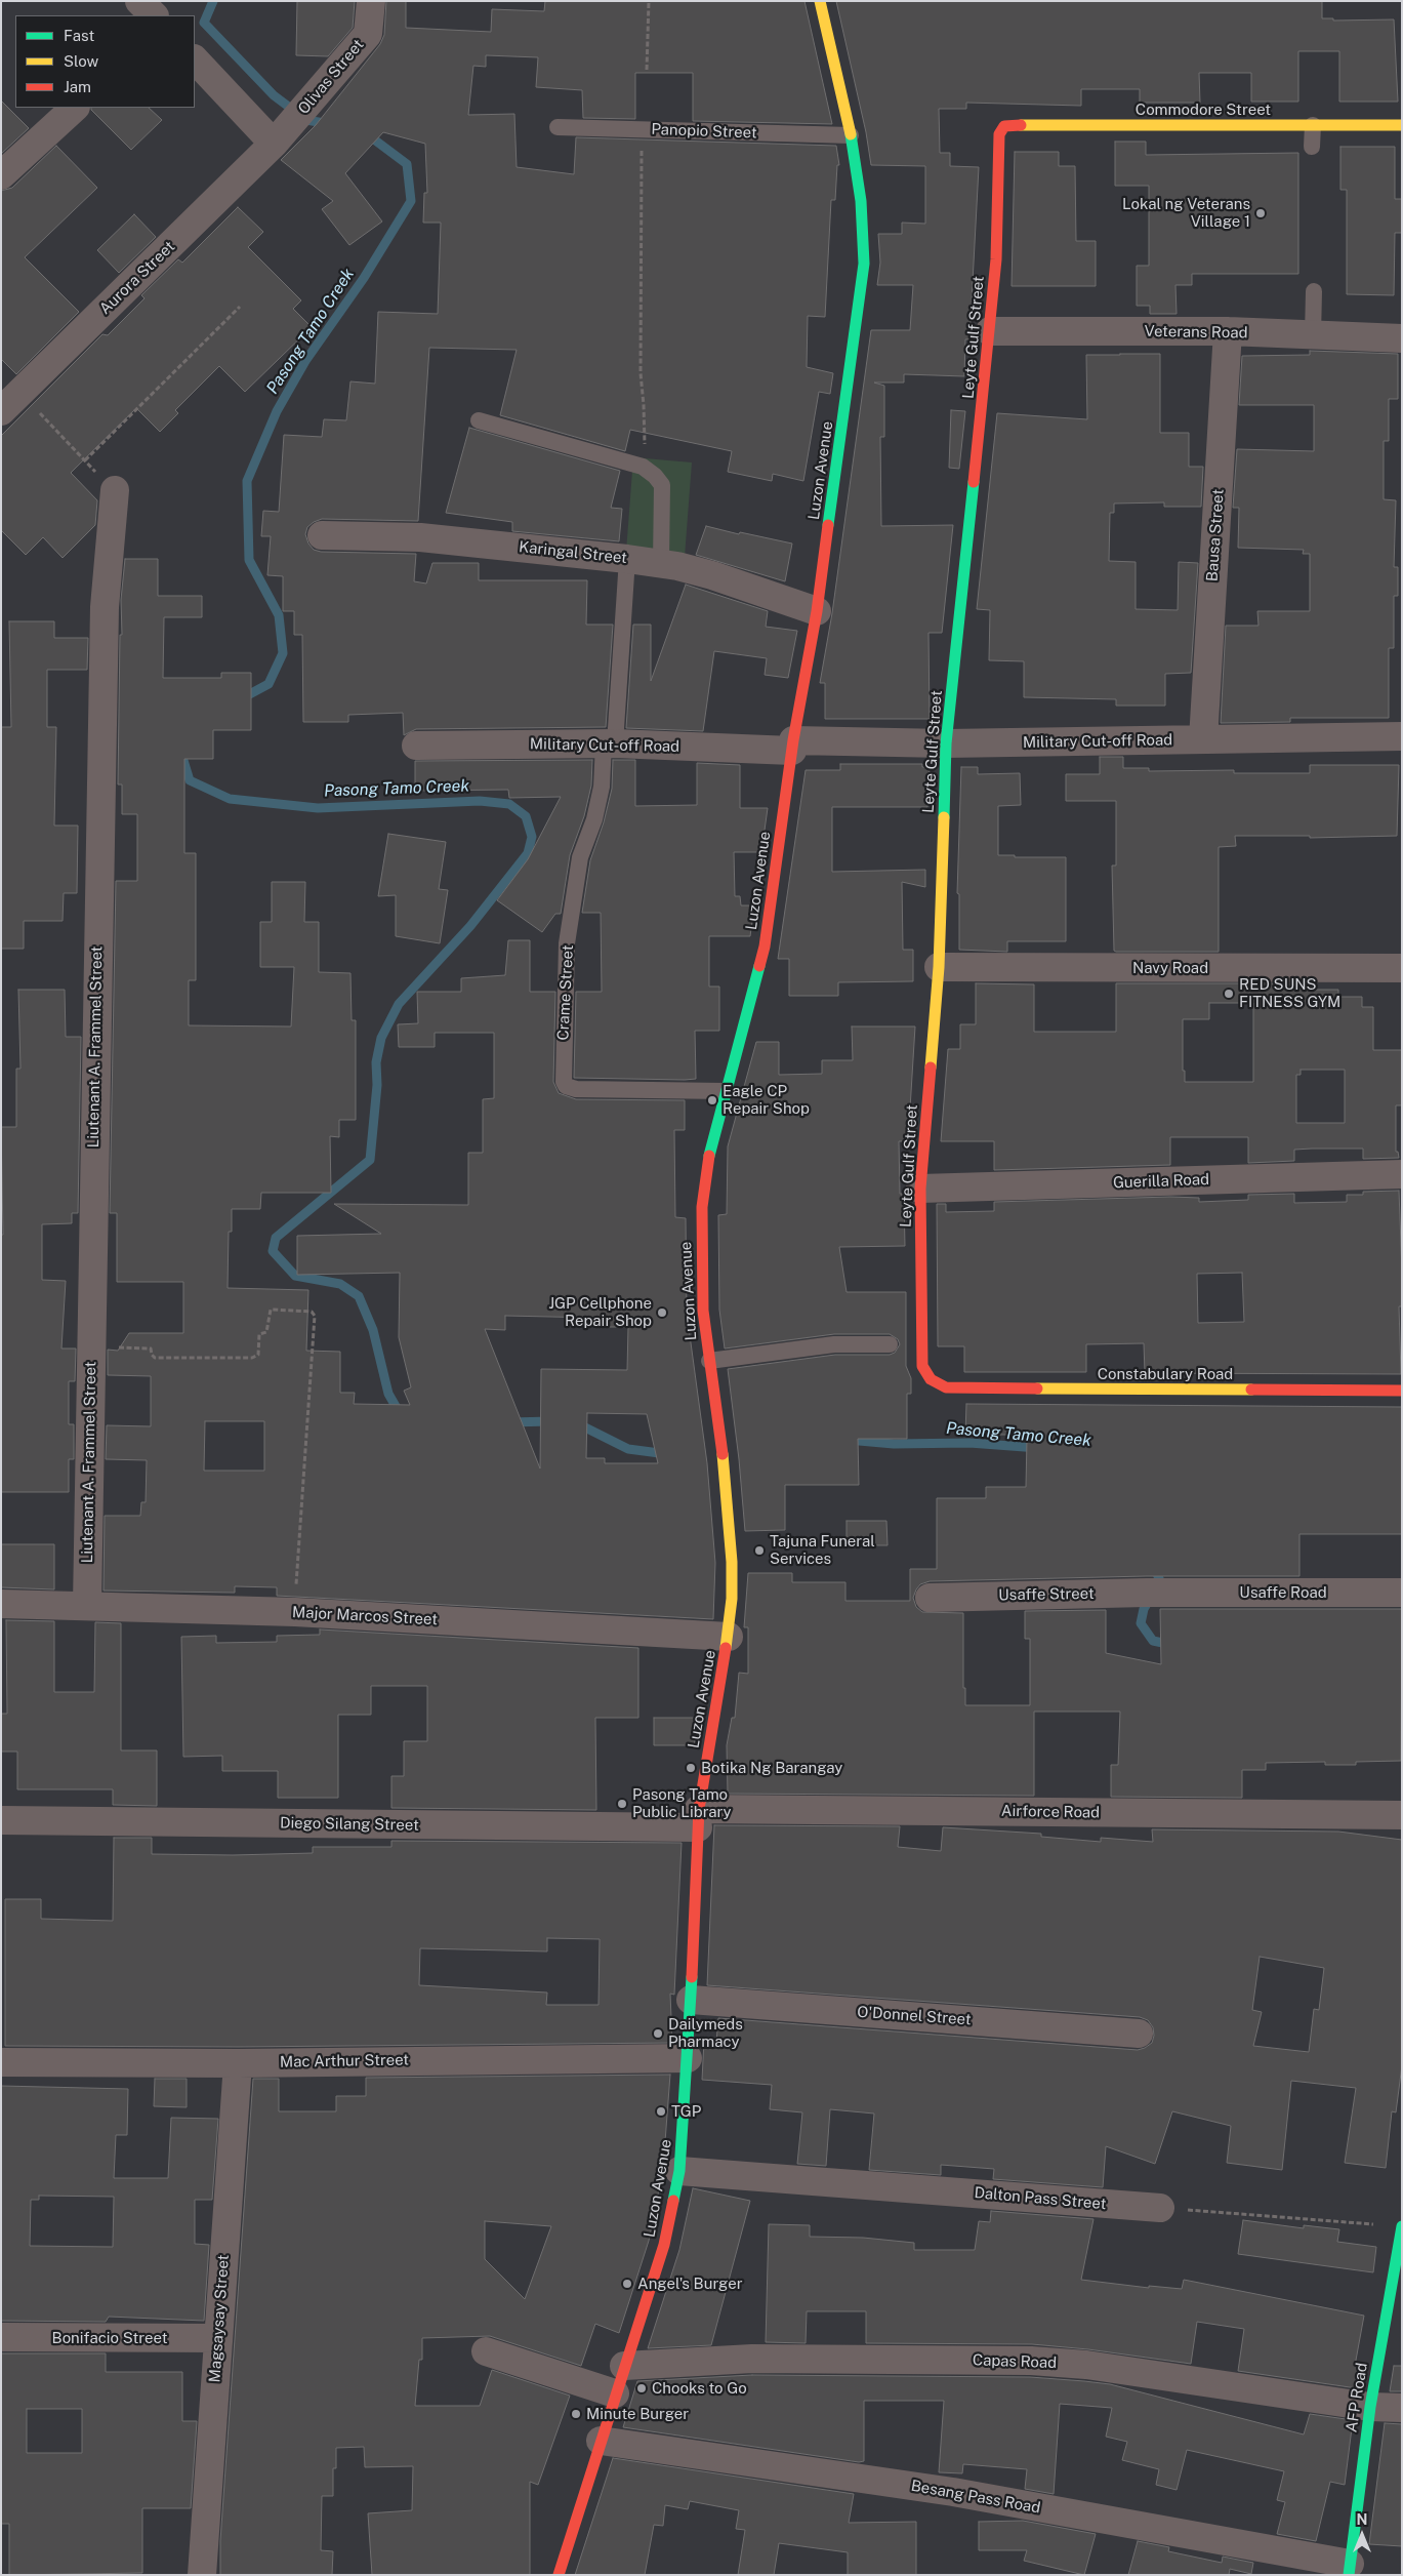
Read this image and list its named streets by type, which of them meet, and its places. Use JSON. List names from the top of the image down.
{
  "streets": {
    "main road": [
      "Commodore Street",
      "Leyte Gulf Street",
      "Luzon Avenue",
      "Constabulary Road",
      "AFP Road"
    ],
    "street": [
      "Olivas Street",
      "Aurora Street",
      "Veterans Road",
      "Bausa Street",
      "Karingal Street",
      "Military Cut-off Road",
      "Navy Road",
      "Liutenant A. Frammel Street",
      "Guerilla Road",
      "Usaffe Road",
      "Usaffe Street",
      "Major Marcos Street",
      "Airforce Road",
      "Diego Silang Street",
      "O'Donnel Street",
      "Mac Arthur Street",
      "Dalton Pass Street",
      "Magsaysay Street",
      "Bonifacio Street",
      "Capas Road",
      "Besang Pass Road"
    ],
    "lane": ["Panopio Street", "Crame Street"]
  },
  "crossings": [
    ["Olivas Street", "Aurora Street"],
    ["Commodore Street", "Leyte Gulf Street"],
    ["Panopio Street", "Luzon Avenue"],
    ["Veterans Road", "Leyte Gulf Street"],
    ["Veterans Road", "Bausa Street"],
    ["Leyte Gulf Street", "Military Cut-off Road"],
    ["Leyte Gulf Street", "Navy Road"],
    ["Leyte Gulf Street", "Guerilla Road"],
    ["Leyte Gulf Street", "Constabulary Road"],
    ["Luzon Avenue", "Karingal Street"],
    ["Luzon Avenue", "Military Cut-off Road"],
    ["Luzon Avenue", "Crame Street"],
    ["Luzon Avenue", "Major Marcos Street"],
    ["Luzon Avenue", "Airforce Road"],
    ["Luzon Avenue", "Diego Silang Street"],
    ["Luzon Avenue", "O'Donnel Street"],
    ["Luzon Avenue", "Mac Arthur Street"],
    ["Luzon Avenue", "Dalton Pass Street"],
    ["Luzon Avenue", "Capas Road"],
    ["Luzon Avenue", "Besang Pass Road"],
    ["Bausa Street", "Military Cut-off Road"],
    ["Military Cut-off Road", "Crame Street"],
    ["Liutenant A. Frammel Street", "Major Marcos Street"],
    ["Usaffe Road", "Usaffe Street"],
    ["Airforce Road", "Diego Silang Street"],
    ["Mac Arthur Street", "Magsaysay Street"],
    ["Magsaysay Street", "Bonifacio Street"],
    ["Capas Road", "AFP Road"],
    ["AFP Road", "Besang Pass Road"]
  ],
  "water": ["Pasong Tamo Creek"],
  "places": [
    "Lokal ng Veterans Village 1",
    "RED SUNS FITNESS GYM",
    "Eagle CP Repair Shop",
    "JGP Cellphone Repair Shop",
    "Tajuna Funeral Services",
    "Botika Ng Barangay",
    "Pasong Tamo Public Library",
    "Dailymeds Pharmacy",
    "TGP",
    "Angel's Burger",
    "Chooks to Go",
    "Minute Burger"
  ],
  "legend": ["Fast", "Slow", "Jam"],
  "north": "top"
}
